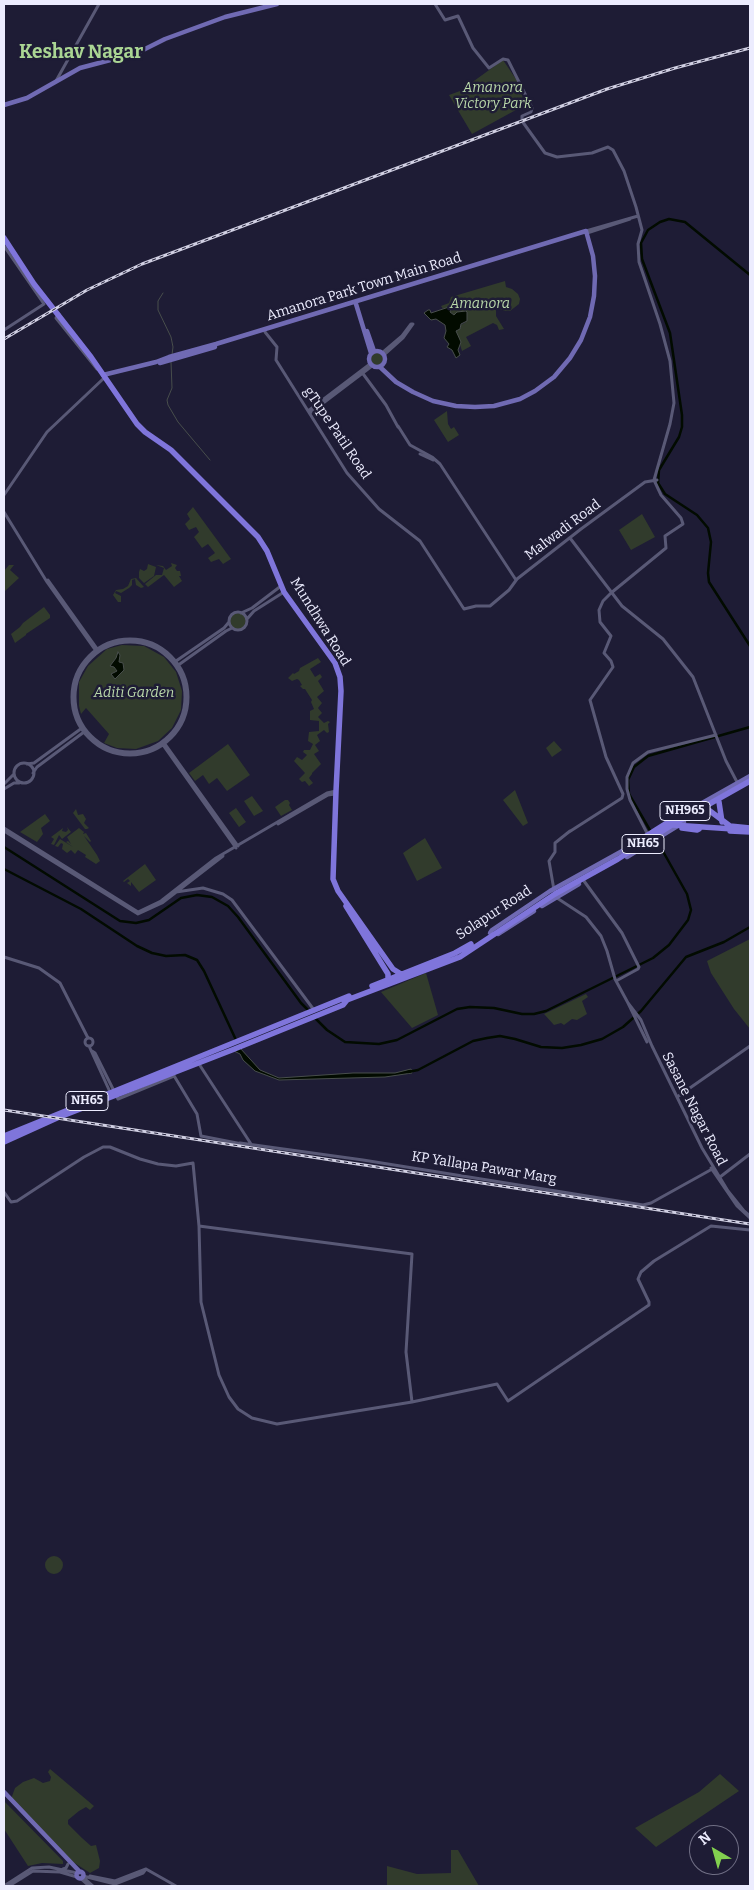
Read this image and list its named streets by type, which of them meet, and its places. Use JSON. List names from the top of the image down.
{
  "streets": {
    "highway": [
      "Mundhwa Road",
      "NH965",
      "NH65",
      "Solapur Road"
    ],
    "main road": ["Amanora Park Town Main Road"],
    "street": [
      "gTupe Patil Road",
      "Malwadi Road",
      "Sasane Nagar Road",
      "KP Yallapa Pawar Marg"
    ]
  },
  "crossings": [
    ["Amanora Park Town Main Road", "gTupe Patil Road"],
    ["Amanora Park Town Main Road", "Mundhwa Road"],
    ["gTupe Patil Road", "Malwadi Road"],
    ["NH965", "NH65"],
    ["NH965", "Solapur Road"],
    ["NH65", "Solapur Road"],
    ["NH65", "KP Yallapa Pawar Marg"],
    ["Solapur Road", "Sasane Nagar Road"],
    ["Solapur Road", "KP Yallapa Pawar Marg"],
    ["Sasane Nagar Road", "KP Yallapa Pawar Marg"]
  ],
  "districts": ["Keshav Nagar"],
  "parks": ["Amanora Victory Park", "Amanora", "Aditi Garden"],
  "north": "top left"
}
